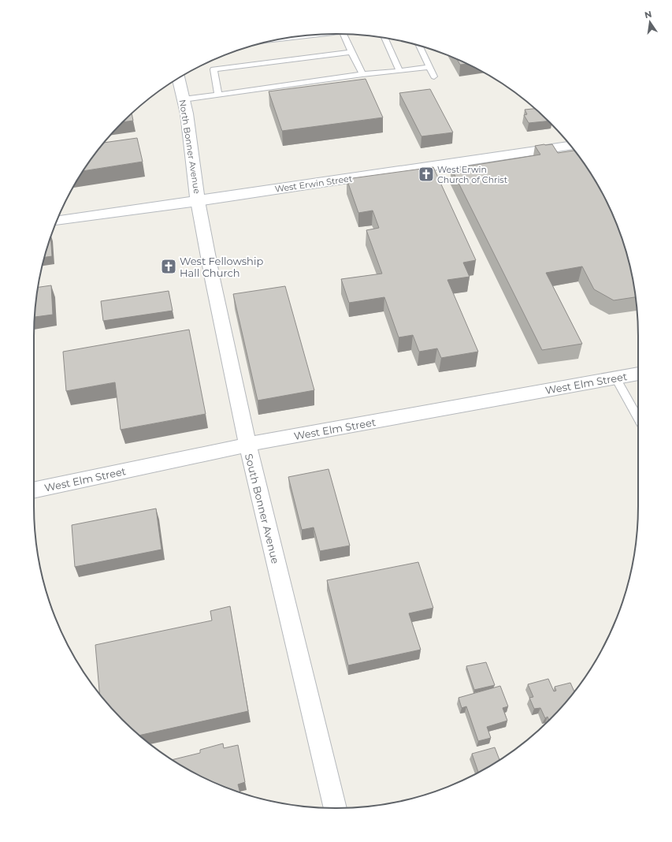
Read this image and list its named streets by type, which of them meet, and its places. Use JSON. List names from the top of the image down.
{
  "streets": {
    "street": [
      "North Bonner Avenue",
      "West Erwin Street",
      "West Elm Street",
      "South Bonner Avenue"
    ]
  },
  "crossings": [
    ["North Bonner Avenue", "West Erwin Street"],
    ["North Bonner Avenue", "South Bonner Avenue"],
    ["West Erwin Street", "South Bonner Avenue"],
    ["West Elm Street", "South Bonner Avenue"]
  ],
  "places": {
    "church": ["West Erwin Church of Christ", "West Fellowship Hall Church"]
  },
  "north": "top"
}
